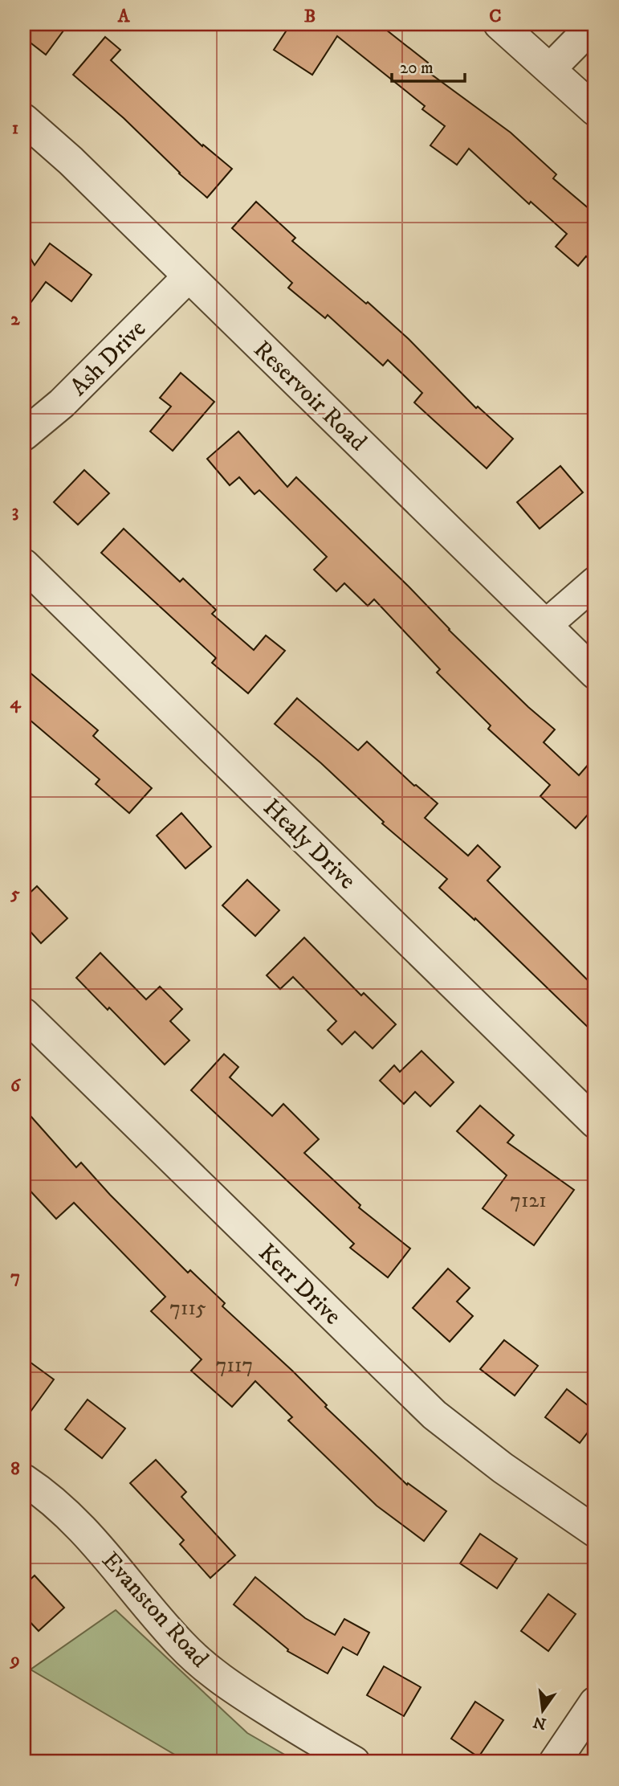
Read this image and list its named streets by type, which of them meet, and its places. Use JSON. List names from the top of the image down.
{
  "streets": {
    "street": [
      "Ash Drive",
      "Reservoir Road",
      "Healy Drive",
      "Kerr Drive",
      "Evanston Road"
    ]
  },
  "crossings": [
    ["Ash Drive", "Reservoir Road"]
  ],
  "house_numbers": ["7121", "7115", "7117"],
  "scale_bar": "20 m",
  "north": "bottom",
  "grid": {
    "columns": ["A", "B", "C"],
    "rows": [
      "1",
      "2",
      "3",
      "4",
      "5",
      "6",
      "7",
      "8",
      "9"
    ]
  }
}
